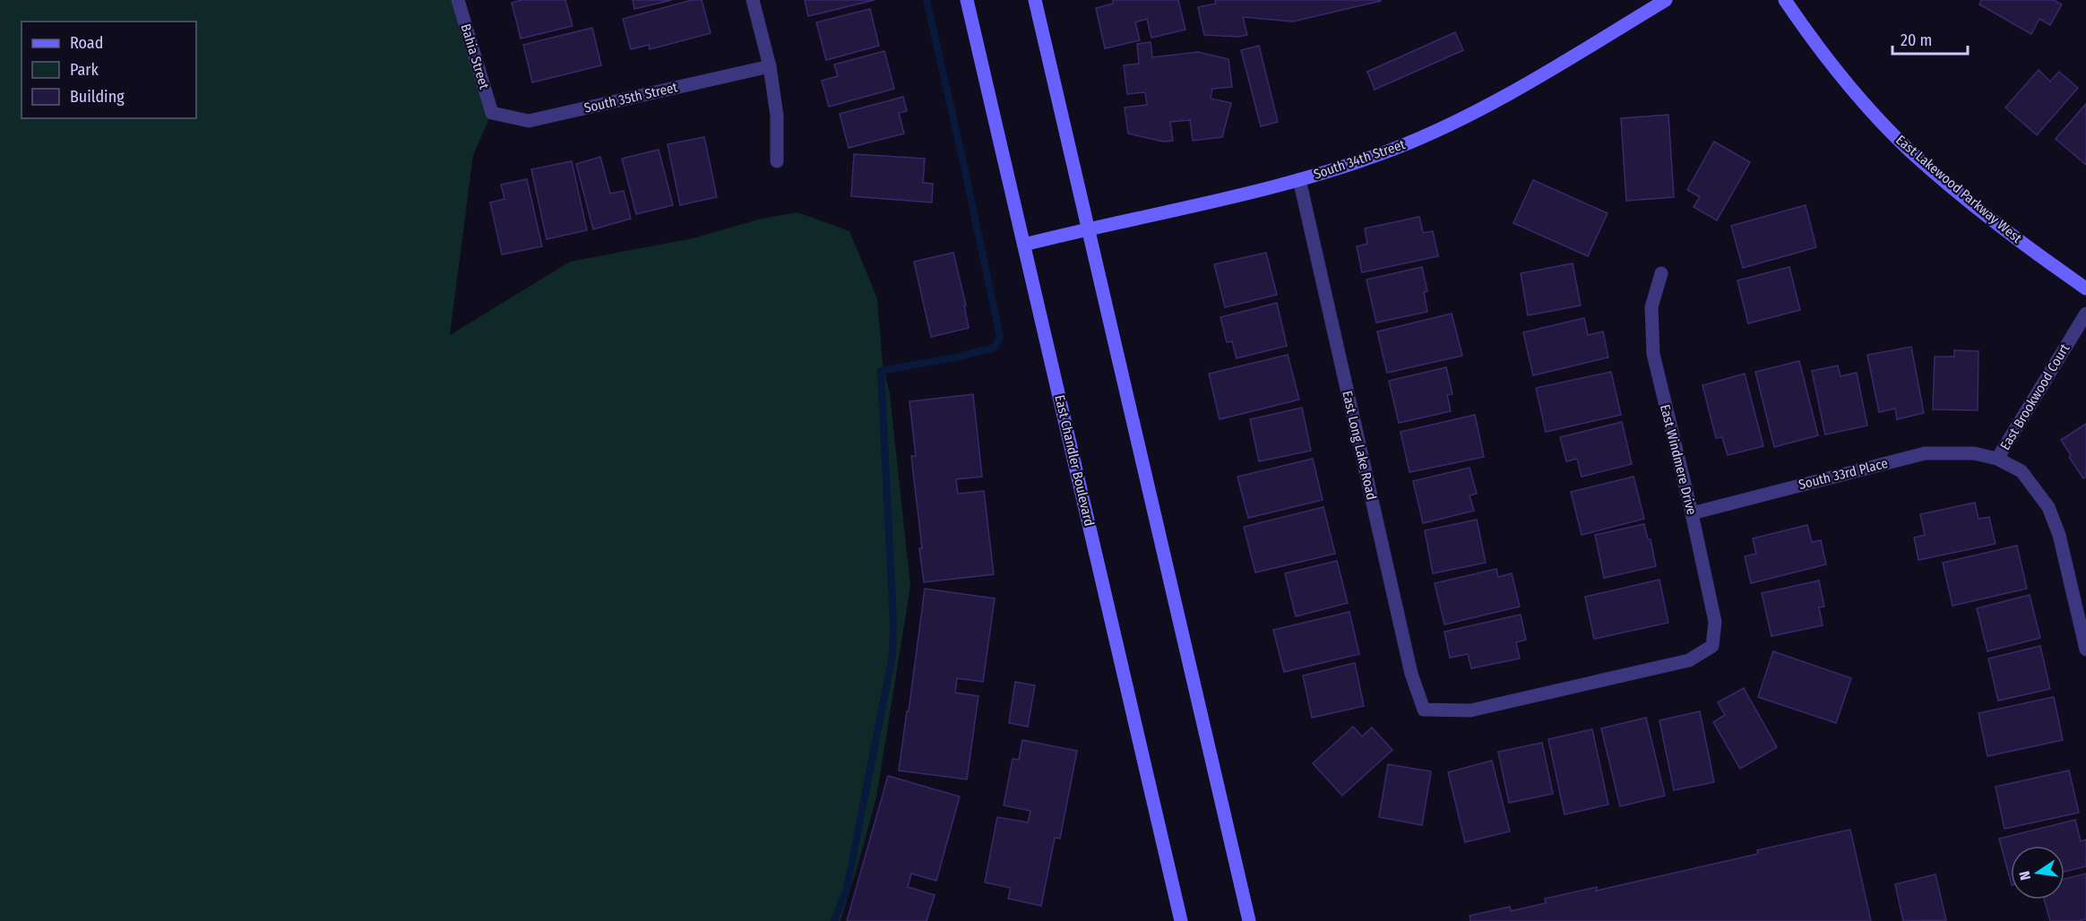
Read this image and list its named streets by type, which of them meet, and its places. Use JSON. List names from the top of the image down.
{
  "streets": {
    "main road": ["South 34th Street", "East Lakewood Parkway West", "East Chandler Boulevard"],
    "street": [
      "Bahia Street",
      "South 35th Street",
      "East Brookwood Court",
      "East Long Lake Road",
      "East Windmere Drive",
      "South 33rd Place"
    ]
  },
  "crossings": [
    ["Bahia Street", "South 35th Street"],
    ["South 34th Street", "East Long Lake Road"],
    ["South 34th Street", "East Chandler Boulevard"],
    ["East Brookwood Court", "South 33rd Place"],
    ["East Long Lake Road", "East Windmere Drive"],
    ["East Windmere Drive", "South 33rd Place"]
  ],
  "legend": ["Road", "Park", "Building"],
  "scale_bar": "20 m",
  "north": "left"
}
